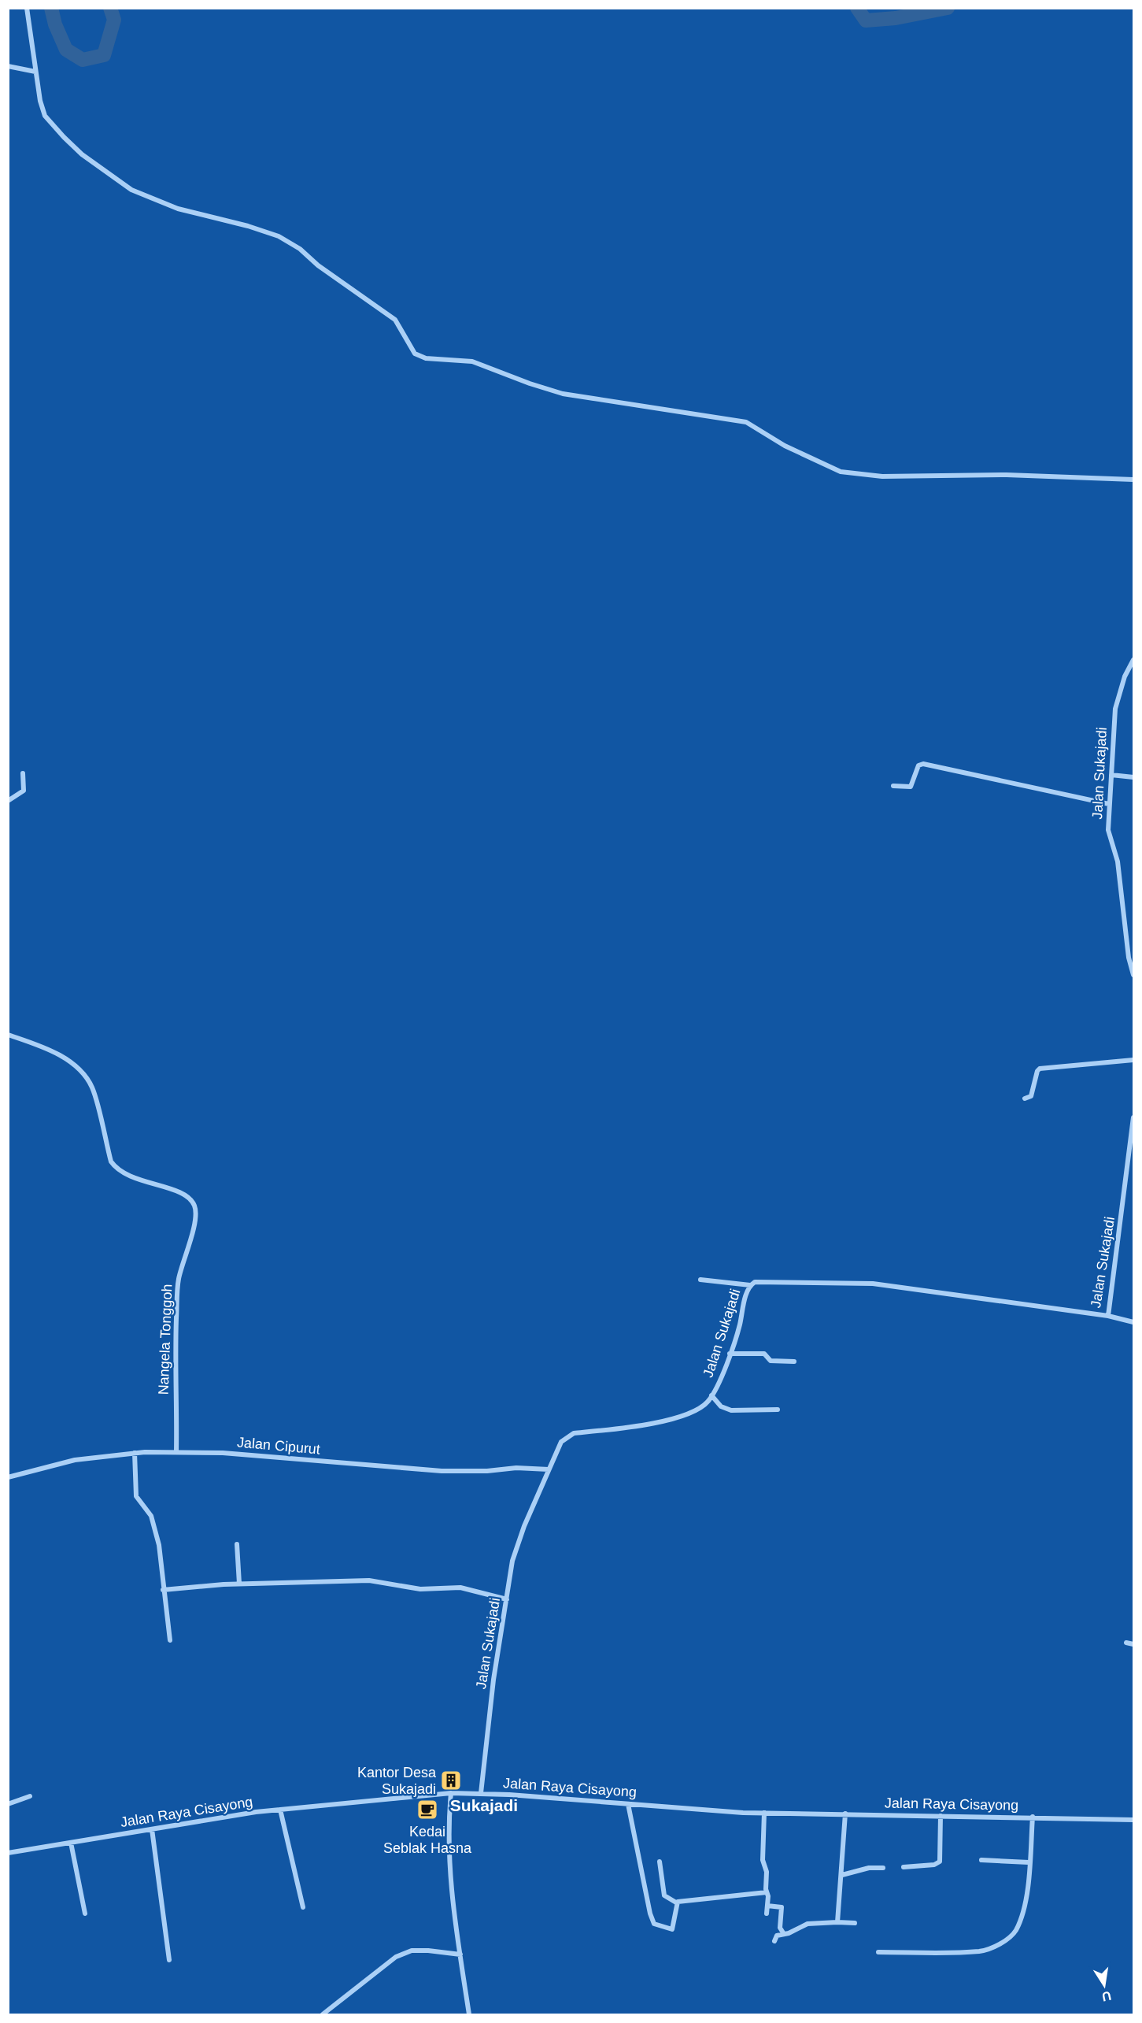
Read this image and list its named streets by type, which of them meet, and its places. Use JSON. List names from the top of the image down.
{
  "streets": {
    "street": [
      "Jalan Sukajadi",
      "Nangela Tonggoh",
      "Jalan Cipurut",
      "Jalan Raya Cisayong"
    ]
  },
  "crossings": [
    ["Jalan Sukajadi", "Jalan Cipurut"],
    ["Jalan Sukajadi", "Jalan Raya Cisayong"],
    ["Nangela Tonggoh", "Jalan Cipurut"]
  ],
  "districts": ["Sukajadi"],
  "places": {
    "building": ["Kantor Desa Sukajadi"],
    "cafe": ["Kedai Seblak Hasna"]
  },
  "north": "bottom"
}
